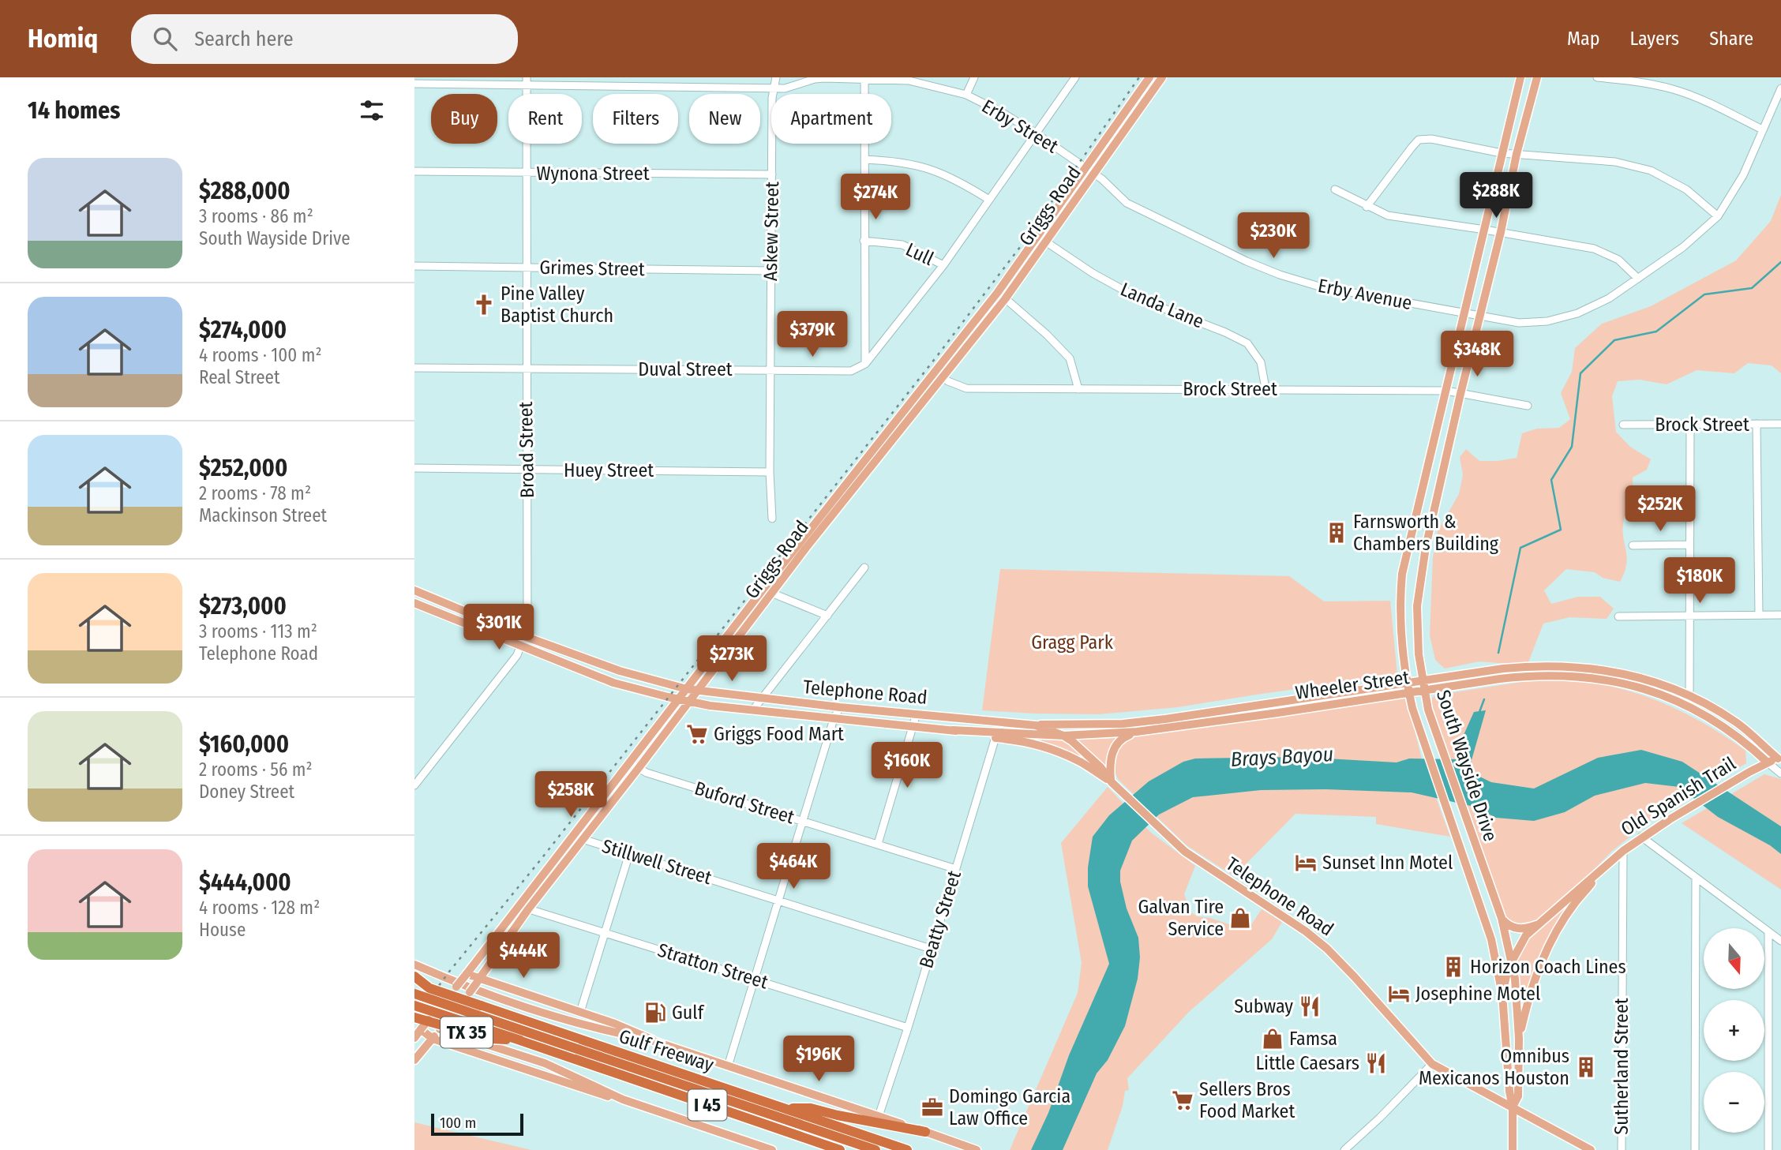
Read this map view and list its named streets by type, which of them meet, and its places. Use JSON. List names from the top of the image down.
{
  "streets": {
    "highway": ["TX 35", "Gulf Freeway", "I 45"],
    "main road": [
      "Griggs Road",
      "Wheeler Street",
      "Telephone Road",
      "South Wayside Drive",
      "Old Spanish Trail"
    ],
    "street": [
      "Erby Street",
      "Wynona Street",
      "Askew Street",
      "Lull",
      "Grimes Street",
      "Erby Avenue",
      "Landa Lane",
      "Duval Street",
      "Brock Street",
      "Broad Street",
      "Huey Street",
      "Buford Street",
      "Stillwell Street",
      "Beatty Street",
      "Stratton Street",
      "Sutherland Street"
    ]
  },
  "crossings": [
    ["Erby Street", "Griggs Road"],
    ["Erby Street", "Askew Street"],
    ["Erby Street", "Erby Avenue"],
    ["Erby Street", "Broad Street"],
    ["Wynona Street", "Askew Street"],
    ["Wynona Street", "Broad Street"],
    ["Griggs Road", "Erby Avenue"],
    ["Griggs Road", "Landa Lane"],
    ["Griggs Road", "Brock Street"],
    ["Griggs Road", "Telephone Road"],
    ["Griggs Road", "Buford Street"],
    ["Griggs Road", "Stillwell Street"],
    ["Griggs Road", "Stratton Street"],
    ["Askew Street", "Grimes Street"],
    ["Askew Street", "Duval Street"],
    ["Askew Street", "Huey Street"],
    ["Grimes Street", "Broad Street"],
    ["Erby Avenue", "South Wayside Drive"],
    ["Landa Lane", "Brock Street"],
    ["Duval Street", "Broad Street"],
    ["Brock Street", "South Wayside Drive"],
    ["Broad Street", "Huey Street"],
    ["Broad Street", "Telephone Road"],
    ["Wheeler Street", "Telephone Road"],
    ["Wheeler Street", "South Wayside Drive"],
    ["Wheeler Street", "Old Spanish Trail"],
    ["Wheeler Street", "Beatty Street"],
    ["Telephone Road", "South Wayside Drive"],
    ["Telephone Road", "Beatty Street"],
    ["South Wayside Drive", "Old Spanish Trail"],
    ["Old Spanish Trail", "Sutherland Street"],
    ["Buford Street", "Beatty Street"],
    ["Stillwell Street", "Beatty Street"],
    ["Beatty Street", "Stratton Street"],
    ["TX 35", "Gulf Freeway"]
  ],
  "water": ["Brays Bayou"],
  "parks": ["Gragg Park"],
  "places": {
    "church": ["Pine Valley Baptist Church"],
    "building": ["Farnsworth & Chambers Building", "Horizon Coach Lines", "Omnibus Mexicanos Houston"],
    "supermarket": ["Griggs Food Mart", "Sellers Bros Food Market"],
    "hotel": ["Sunset Inn Motel", "Josephine Motel"],
    "shop": ["Galvan Tire Service", "Famsa"],
    "restaurant": ["Subway", "Little Caesars"],
    "fuel station": ["Gulf"],
    "office": ["Domingo Garcia Law Office"]
  },
  "scale_bar": "100 m",
  "north": "bottom",
  "page": {
    "header": "Homiq",
    "search": "Search here",
    "nav": ["Map", "Layers", "Share"],
    "heading": "14 homes",
    "chip": [
      "Buy",
      "Rent",
      "Filters",
      "New",
      "Apartment"
    ],
    "list": [
      {
        "name": "$288,000",
        "note": "3 rooms · 86 m² · South Wayside Drive"
      },
      {
        "name": "$274,000",
        "note": "4 rooms · 100 m² · Real Street"
      },
      {
        "name": "$252,000",
        "note": "2 rooms · 78 m² · Mackinson Street"
      },
      {
        "name": "$273,000",
        "note": "3 rooms · 113 m² · Telephone Road"
      },
      {
        "name": "$160,000",
        "note": "2 rooms · 56 m² · Doney Street"
      },
      {
        "name": "$444,000",
        "note": "4 rooms · 128 m² · House"
      }
    ],
    "price": [
      "$288K",
      "$274K",
      "$230K",
      "$379K",
      "$348K",
      "$252K",
      "$180K",
      "$301K",
      "$273K",
      "$160K",
      "$258K",
      "$464K",
      "$444K",
      "$196K"
    ],
    "map_buttons": ["+", "−"],
    "scale": "100 m"
  }
}
